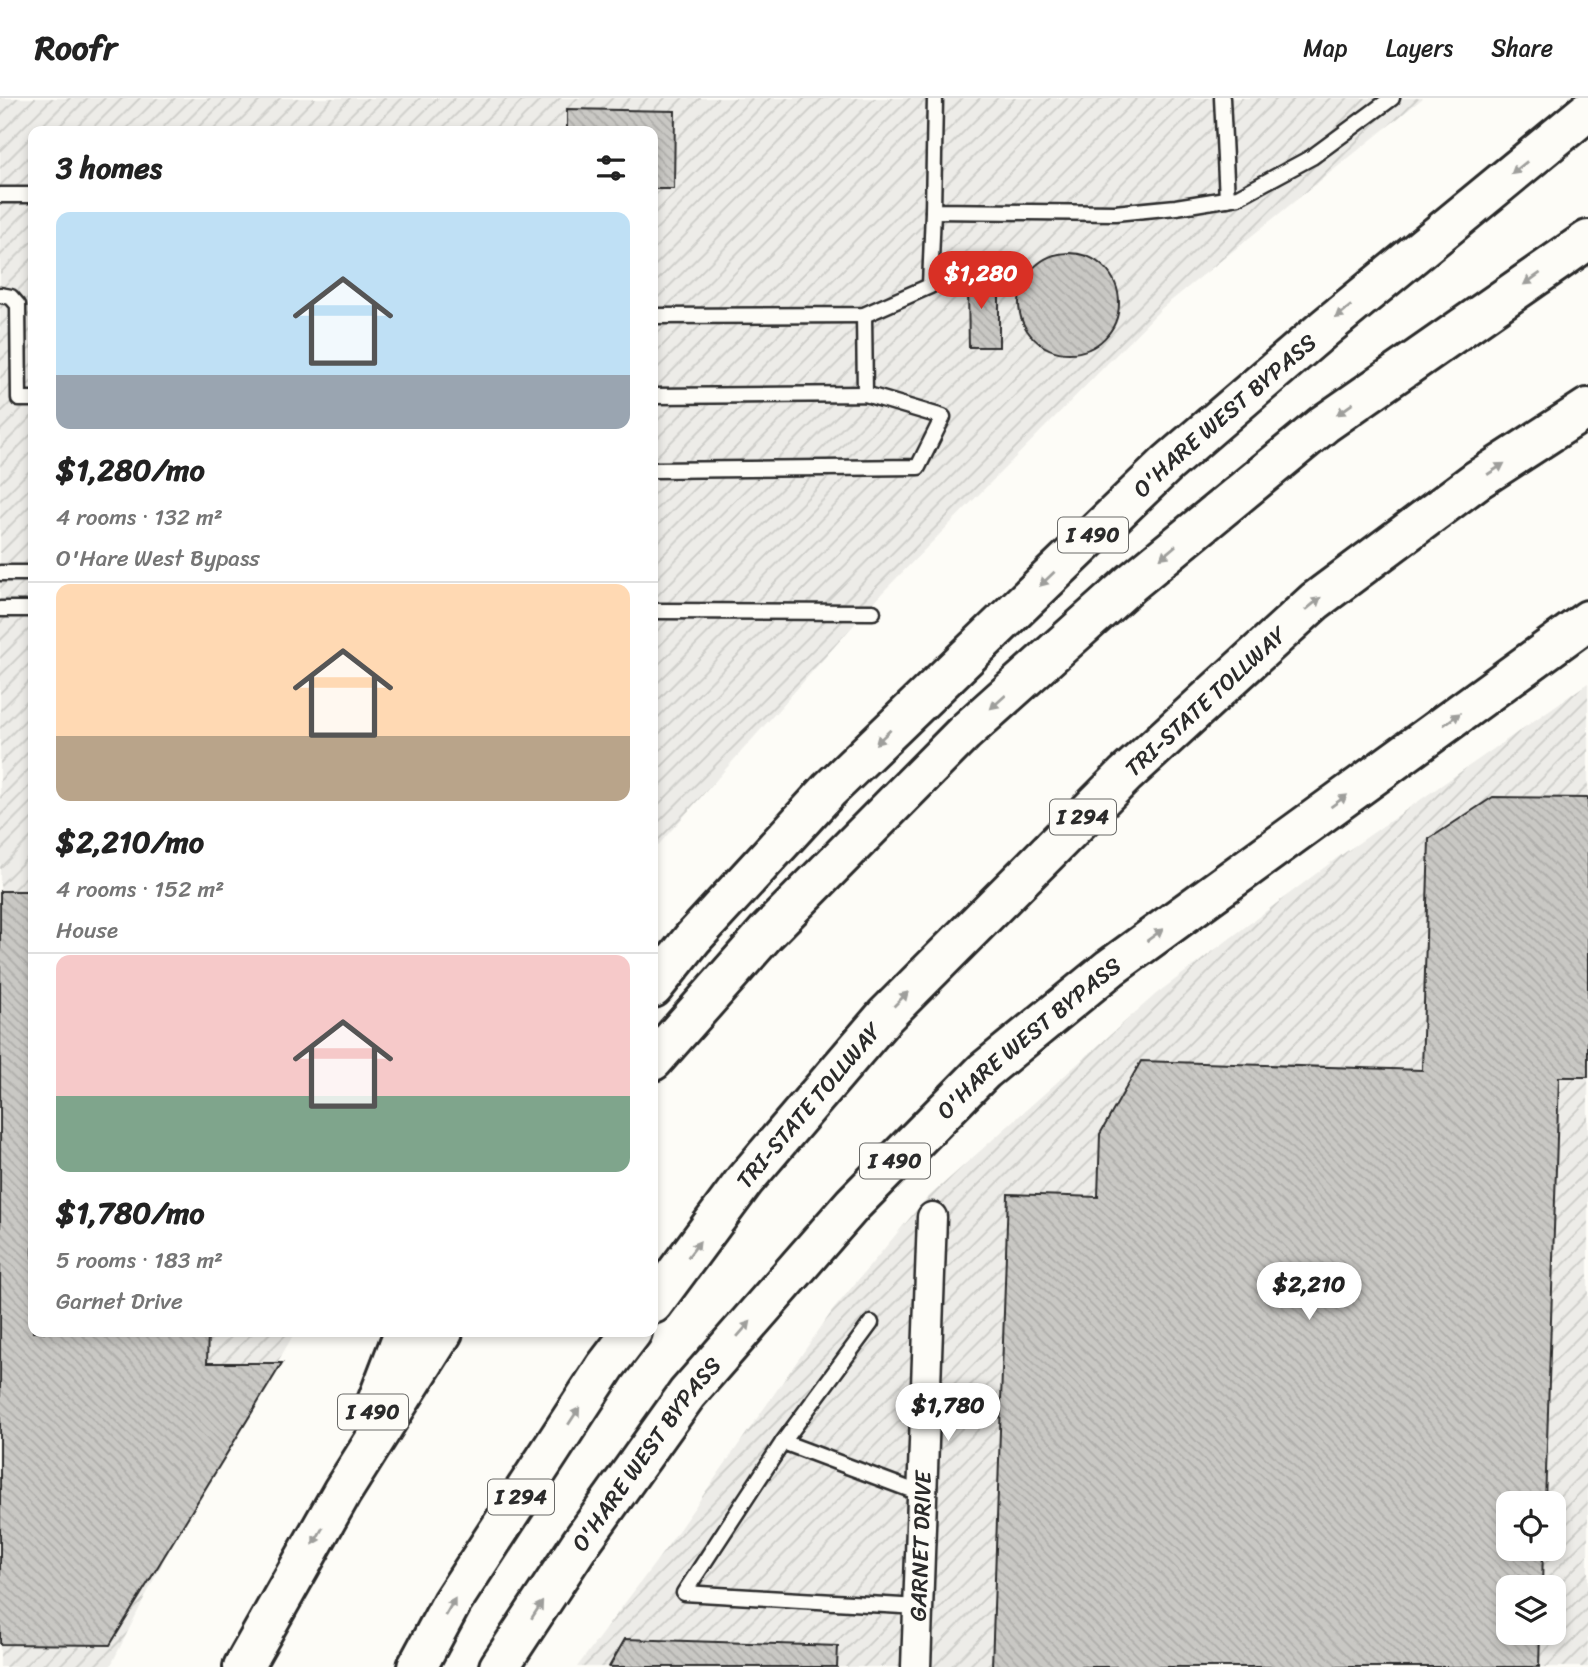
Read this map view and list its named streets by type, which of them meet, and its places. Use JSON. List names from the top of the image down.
{
  "streets": {
    "highway": [
      "O'HARE WEST BYPASS",
      "I 490",
      "TRI-STATE TOLLWAY",
      "I 294"
    ],
    "street": ["GARNET DRIVE"]
  },
  "page": {
    "header": "Roofr",
    "nav": ["Map", "Layers", "Share"],
    "heading": "3 homes",
    "list": [
      {
        "name": "$1,280/mo",
        "note": "4 rooms · 132 m² · O'Hare West Bypass"
      },
      {
        "name": "$2,210/mo",
        "note": "4 rooms · 152 m² · House"
      },
      {
        "name": "$1,780/mo",
        "note": "5 rooms · 183 m² · Garnet Drive"
      }
    ],
    "price": ["$1,280", "$2,210", "$1,780"]
  }
}
